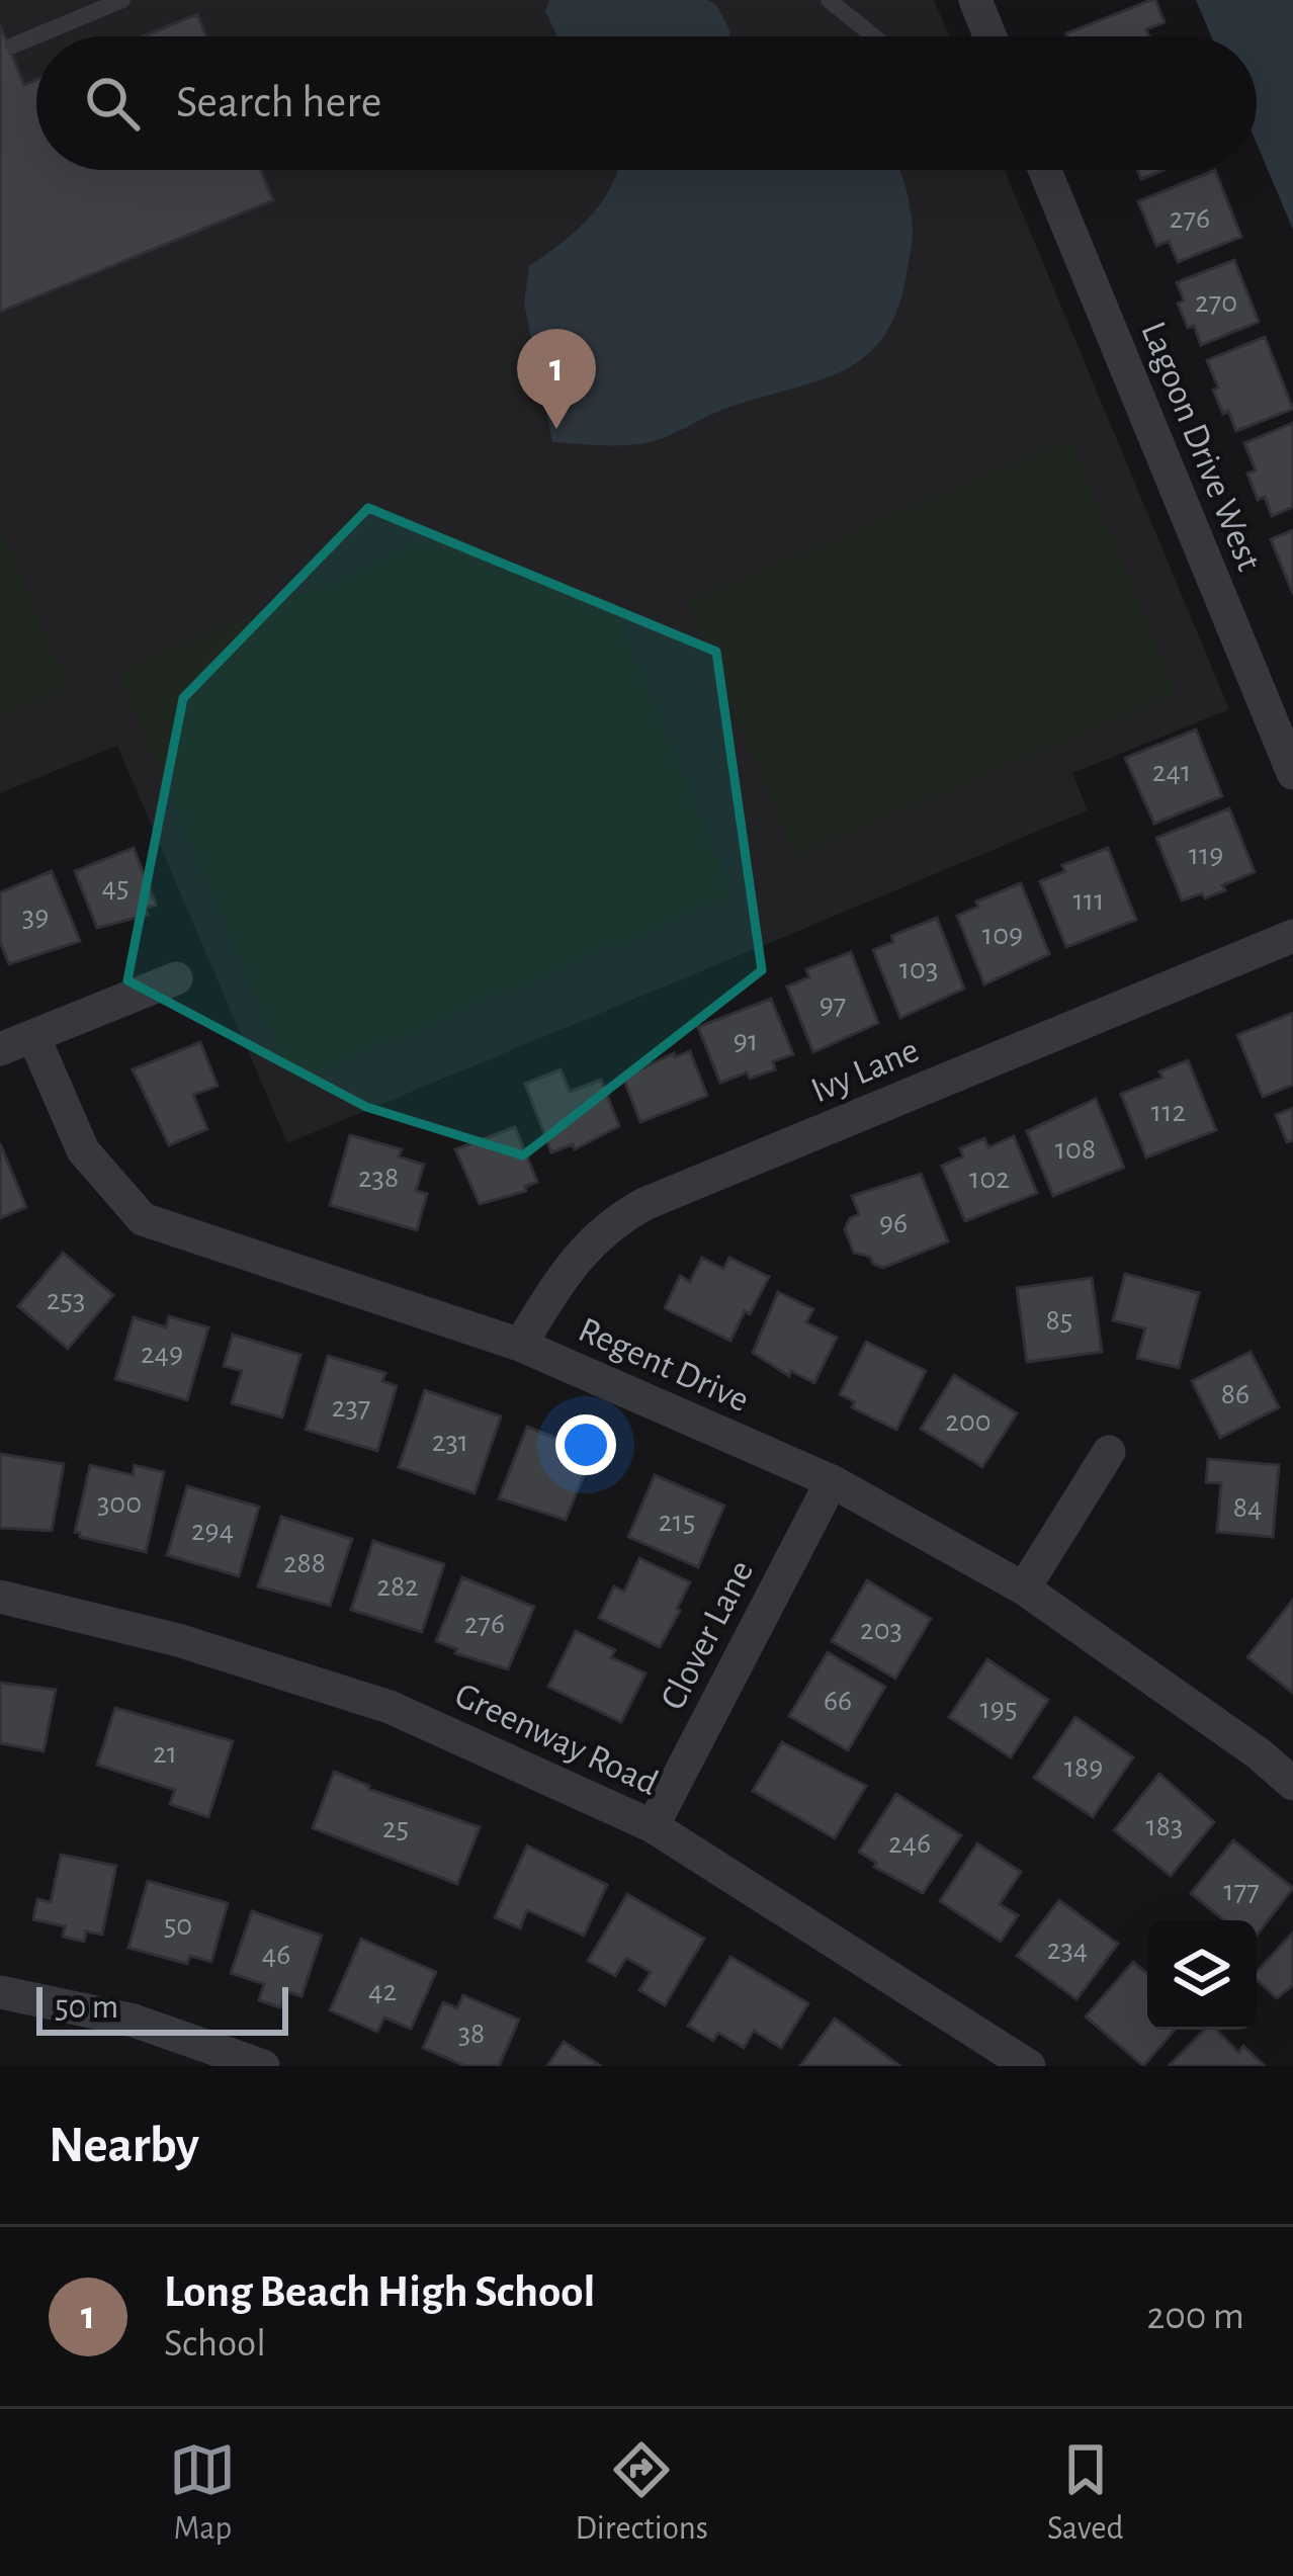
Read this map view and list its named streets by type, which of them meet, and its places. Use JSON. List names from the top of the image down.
{
  "streets": {
    "street": [
      "Lagoon Drive West",
      "Ivy Lane",
      "Regent Drive",
      "Clover Lane",
      "Greenway Road"
    ]
  },
  "crossings": [
    ["Ivy Lane", "Regent Drive"],
    ["Regent Drive", "Clover Lane"],
    ["Clover Lane", "Greenway Road"]
  ],
  "house_numbers": [
    "276",
    "270",
    "241",
    "119",
    "45",
    "111",
    "39",
    "109",
    "103",
    "97",
    "91",
    "112",
    "108",
    "238",
    "102",
    "96",
    "253",
    "85",
    "249",
    "86",
    "237",
    "200",
    "231",
    "300",
    "84",
    "215",
    "294",
    "288",
    "282",
    "276",
    "203",
    "66",
    "195",
    "21",
    "189",
    "183",
    "25",
    "246",
    "177",
    "50",
    "234",
    "46",
    "42",
    "38"
  ],
  "scale_bar": "50 m",
  "page": {
    "search": "Search here",
    "pins": "1",
    "scale": "50 m",
    "heading": "Nearby",
    "list": [
      {
        "mark": "1",
        "name": "Long Beach High School",
        "note": "School",
        "value": "200 m"
      }
    ],
    "nav": ["Map", "Directions", "Saved"]
  }
}
